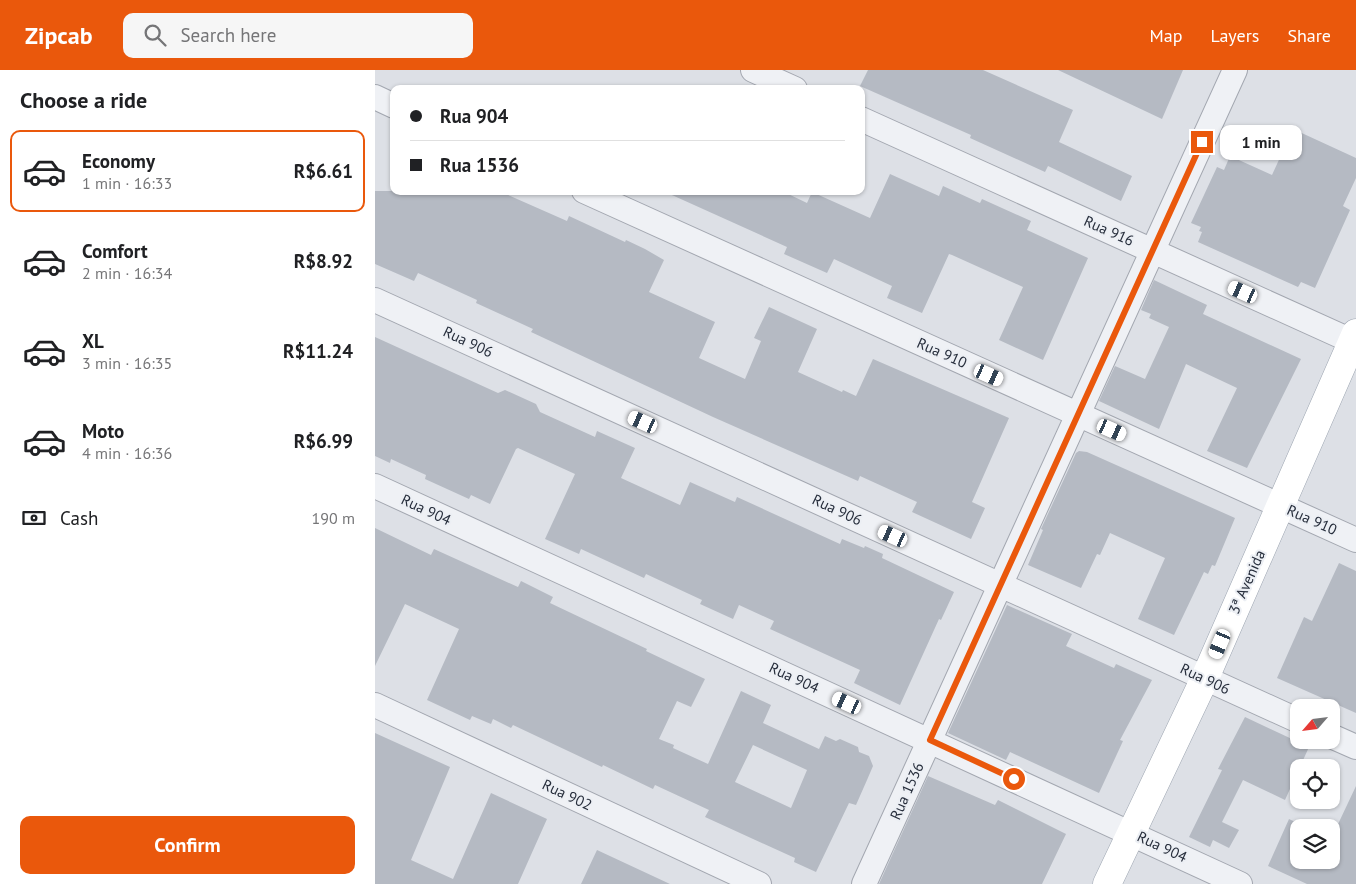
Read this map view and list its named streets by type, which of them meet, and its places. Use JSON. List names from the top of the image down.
{
  "streets": {
    "main road": ["3ª Avenida"],
    "street": [
      "Rua 916",
      "Rua 906",
      "Rua 910",
      "Rua 904",
      "Rua 1536",
      "Rua 902"
    ]
  },
  "crossings": [
    ["Rua 916", "3ª Avenida"],
    ["Rua 916", "Rua 1536"],
    ["Rua 906", "3ª Avenida"],
    ["Rua 906", "Rua 1536"],
    ["Rua 910", "3ª Avenida"],
    ["Rua 910", "Rua 1536"],
    ["Rua 904", "3ª Avenida"],
    ["Rua 904", "Rua 1536"]
  ],
  "north": "bottom left",
  "page": {
    "header": "Zipcab",
    "search": "Search here",
    "nav": ["Map", "Layers", "Share"],
    "heading": "Choose a ride",
    "banner": ["Rua 904", "Rua 1536"],
    "bubble": "1 min",
    "list": [
      {
        "name": "Economy",
        "note": "1 min · 16:33",
        "value": "R$6.61"
      },
      {
        "name": "Comfort",
        "note": "2 min · 16:34",
        "value": "R$8.92"
      },
      {
        "name": "XL",
        "note": "3 min · 16:35",
        "value": "R$11.24"
      },
      {
        "name": "Moto",
        "note": "4 min · 16:36",
        "value": "R$6.99"
      }
    ],
    "pay": ["Cash", "190 m"],
    "buttons": "Confirm"
  }
}
